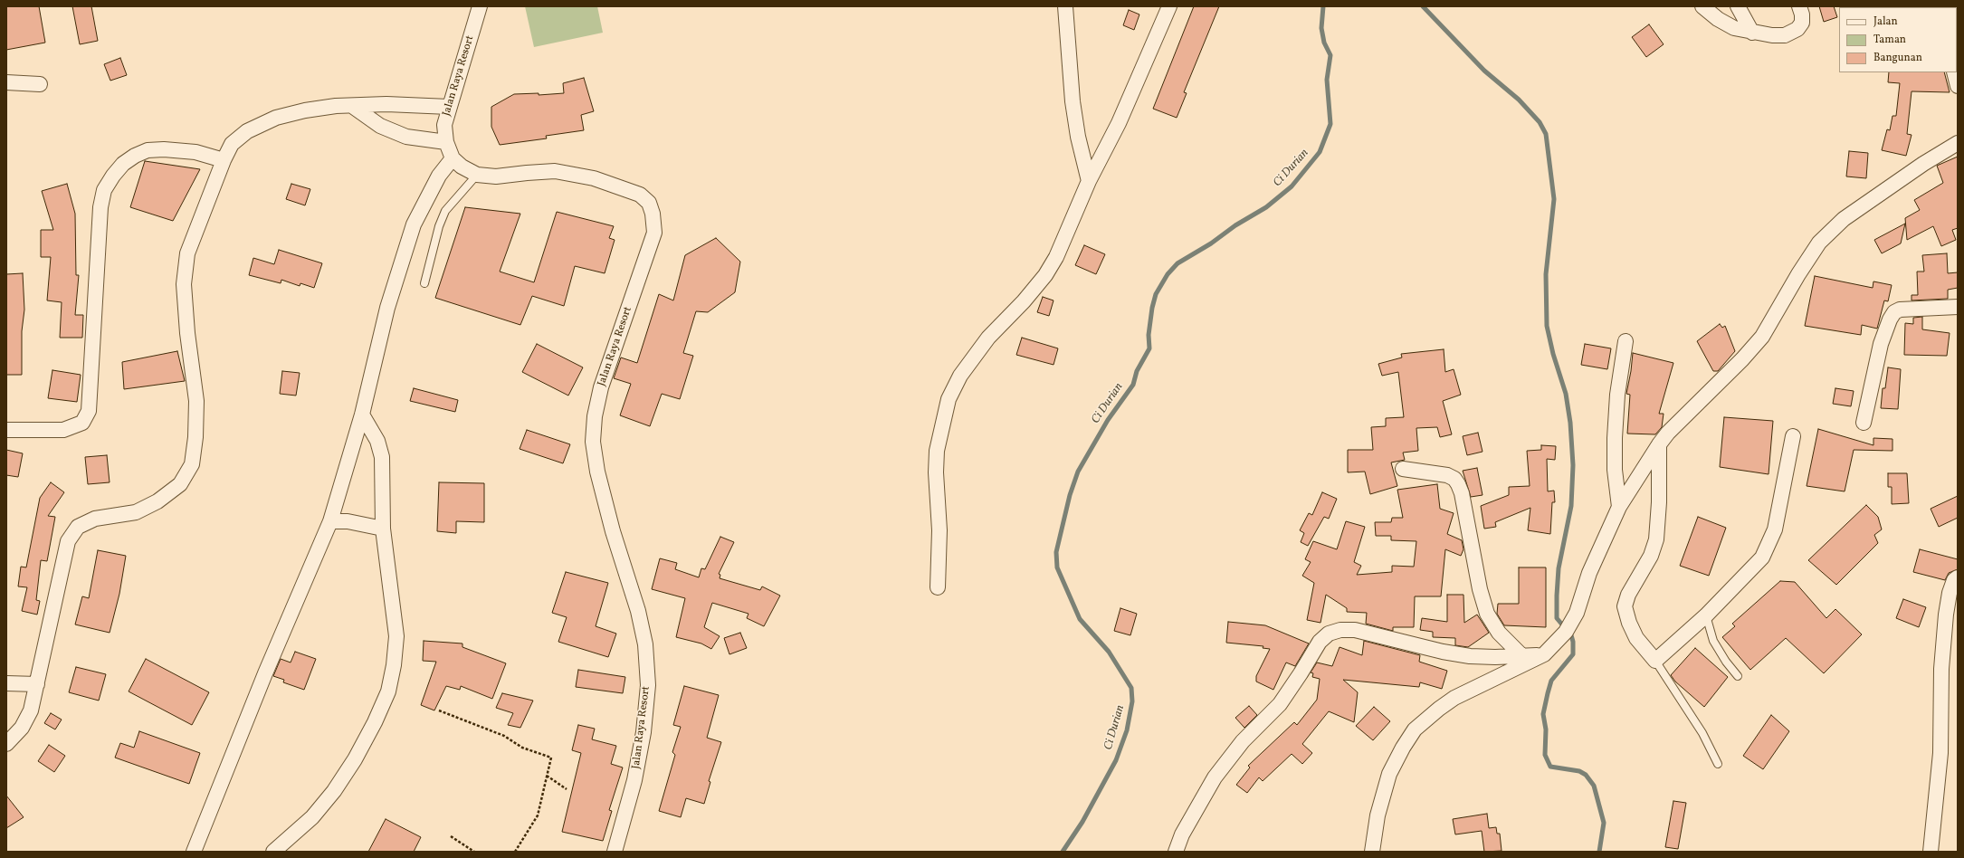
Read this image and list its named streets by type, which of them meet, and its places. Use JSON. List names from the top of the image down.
{
  "streets": {
    "street": ["Jalan Raya Resort"]
  },
  "water": ["Ci Durian"],
  "legend": ["Jalan", "Taman", "Bangunan"]
}
